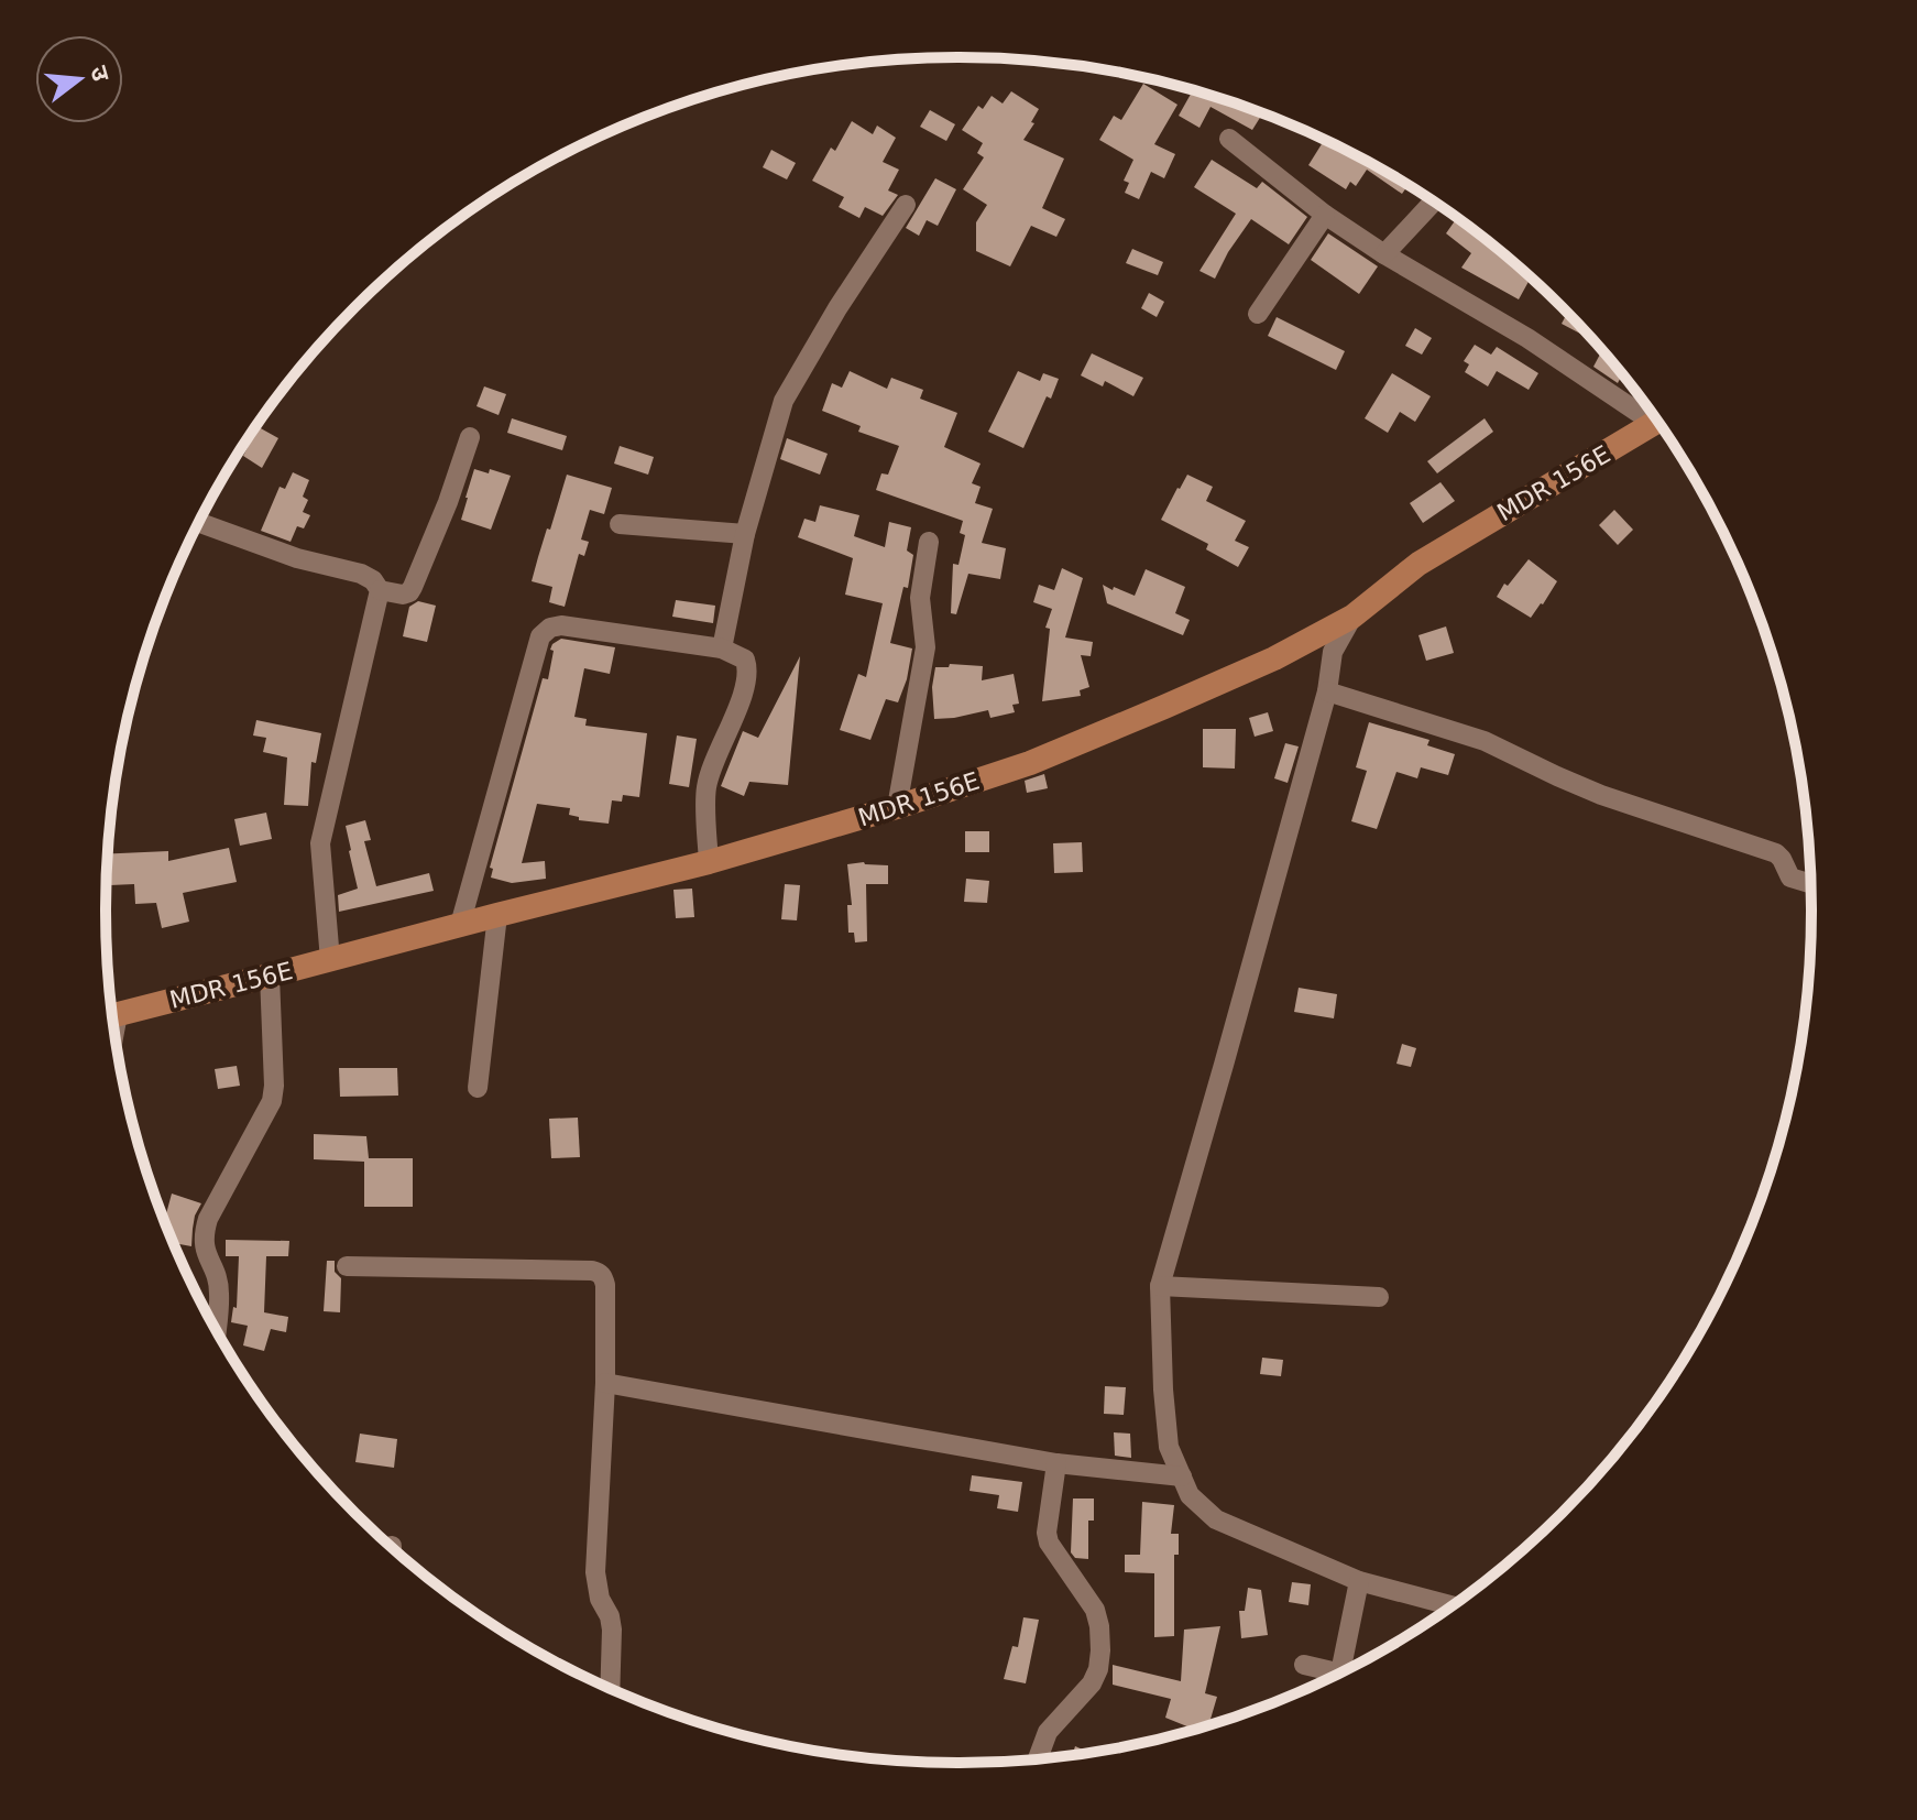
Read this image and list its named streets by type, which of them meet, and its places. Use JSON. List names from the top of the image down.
{
  "streets": {
    "main road": ["MDR 156E"]
  },
  "north": "right"
}
